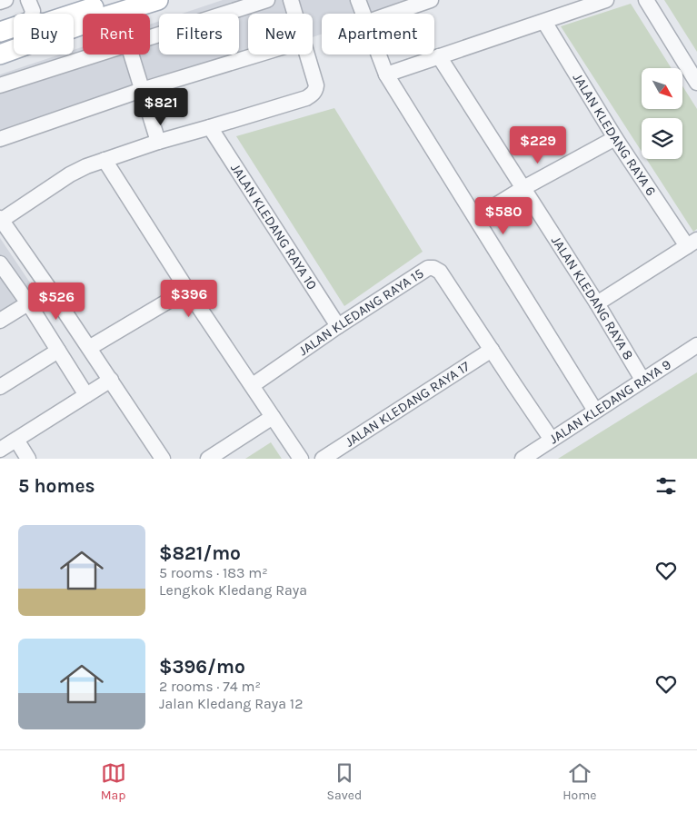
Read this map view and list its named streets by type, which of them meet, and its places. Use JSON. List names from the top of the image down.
{
  "streets": {
    "street": [
      "JALAN KLEDANG RAYA 6",
      "JALAN KLEDANG RAYA 10",
      "JALAN KLEDANG RAYA 8",
      "JALAN KLEDANG RAYA 15",
      "JALAN KLEDANG RAYA 9",
      "JALAN KLEDANG RAYA 17"
    ]
  },
  "crossings": [
    ["JALAN KLEDANG RAYA 10", "JALAN KLEDANG RAYA 15"],
    ["JALAN KLEDANG RAYA 8", "JALAN KLEDANG RAYA 9"],
    ["JALAN KLEDANG RAYA 15", "JALAN KLEDANG RAYA 9"],
    ["JALAN KLEDANG RAYA 15", "JALAN KLEDANG RAYA 17"]
  ],
  "north": "bottom right",
  "page": {
    "chip": [
      "Buy",
      "Rent",
      "Filters",
      "New",
      "Apartment"
    ],
    "price": [
      "$821",
      "$229",
      "$580",
      "$396",
      "$526"
    ],
    "heading": "5 homes",
    "list": [
      {
        "name": "$821/mo",
        "note": "5 rooms · 183 m² · Lengkok Kledang Raya"
      },
      {
        "name": "$396/mo",
        "note": "2 rooms · 74 m² · Jalan Kledang Raya 12"
      }
    ],
    "tabs": ["Map", "Saved", "Home"]
  }
}
